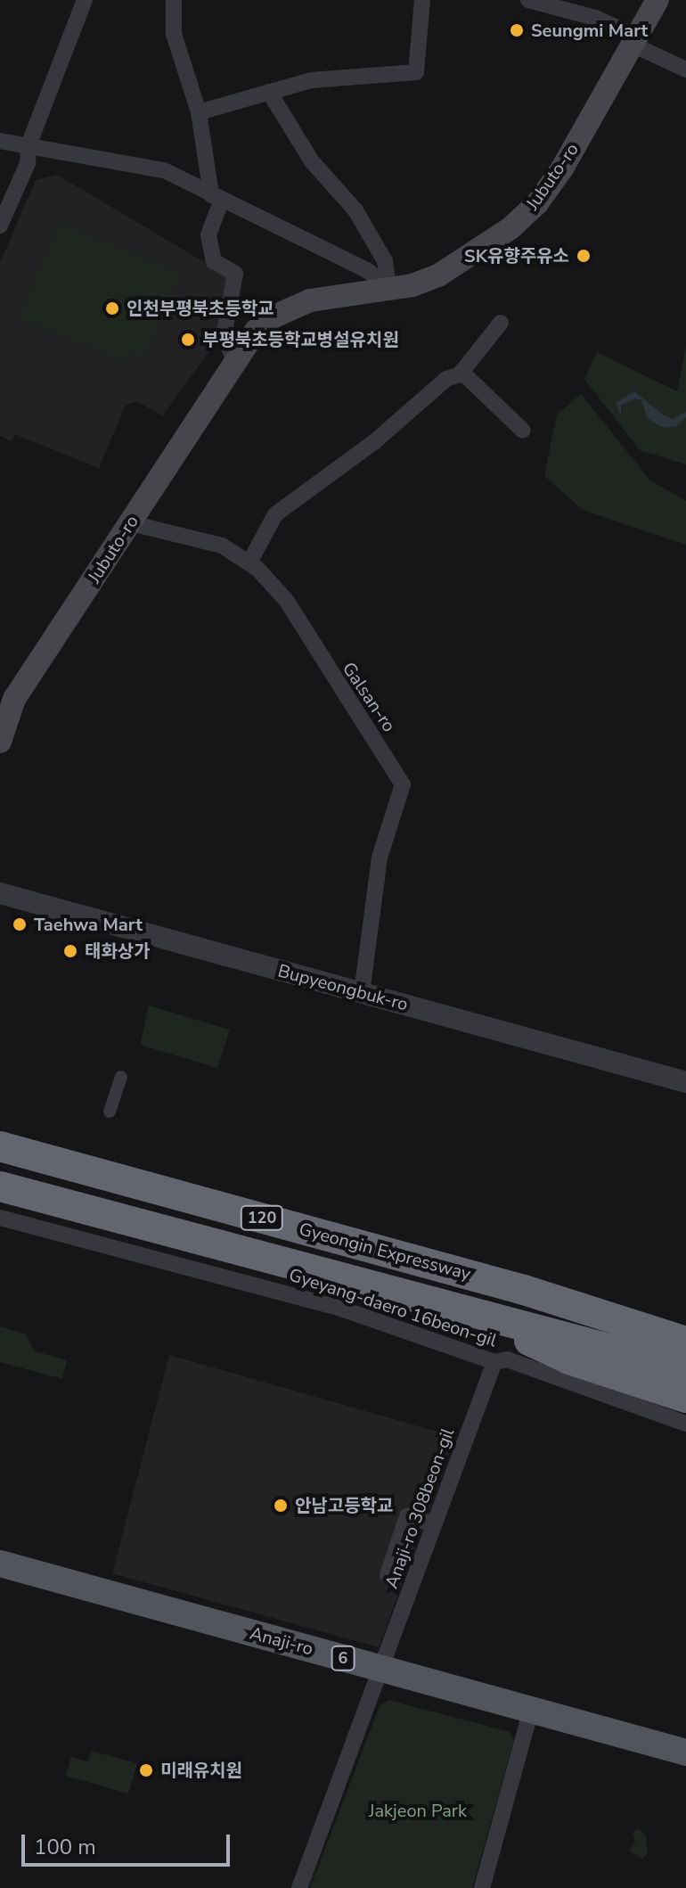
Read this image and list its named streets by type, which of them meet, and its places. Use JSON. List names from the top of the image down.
{
  "streets": {
    "highway": ["120", "Gyeongin Expressway"],
    "main road": ["Jubuto-ro", "Anaji-ro", "6"],
    "street": [
      "Galsan-ro",
      "Bupyeongbuk-ro",
      "Gyeyang-daero 16beon-gil",
      "Anaji-ro 308beon-gil"
    ]
  },
  "crossings": [
    ["Jubuto-ro", "Galsan-ro"],
    ["Galsan-ro", "Bupyeongbuk-ro"],
    ["Gyeyang-daero 16beon-gil", "Anaji-ro 308beon-gil"],
    ["Anaji-ro 308beon-gil", "Anaji-ro"]
  ],
  "parks": ["Jakjeon Park"],
  "places": [
    "Seungmi Mart",
    "SK유향주유소",
    "인천부평북초등학교",
    "부평북초등학교병설유치원",
    "Taehwa Mart",
    "태화상가",
    "안남고등학교",
    "미래유치원"
  ],
  "scale_bar": "100 m"
}
